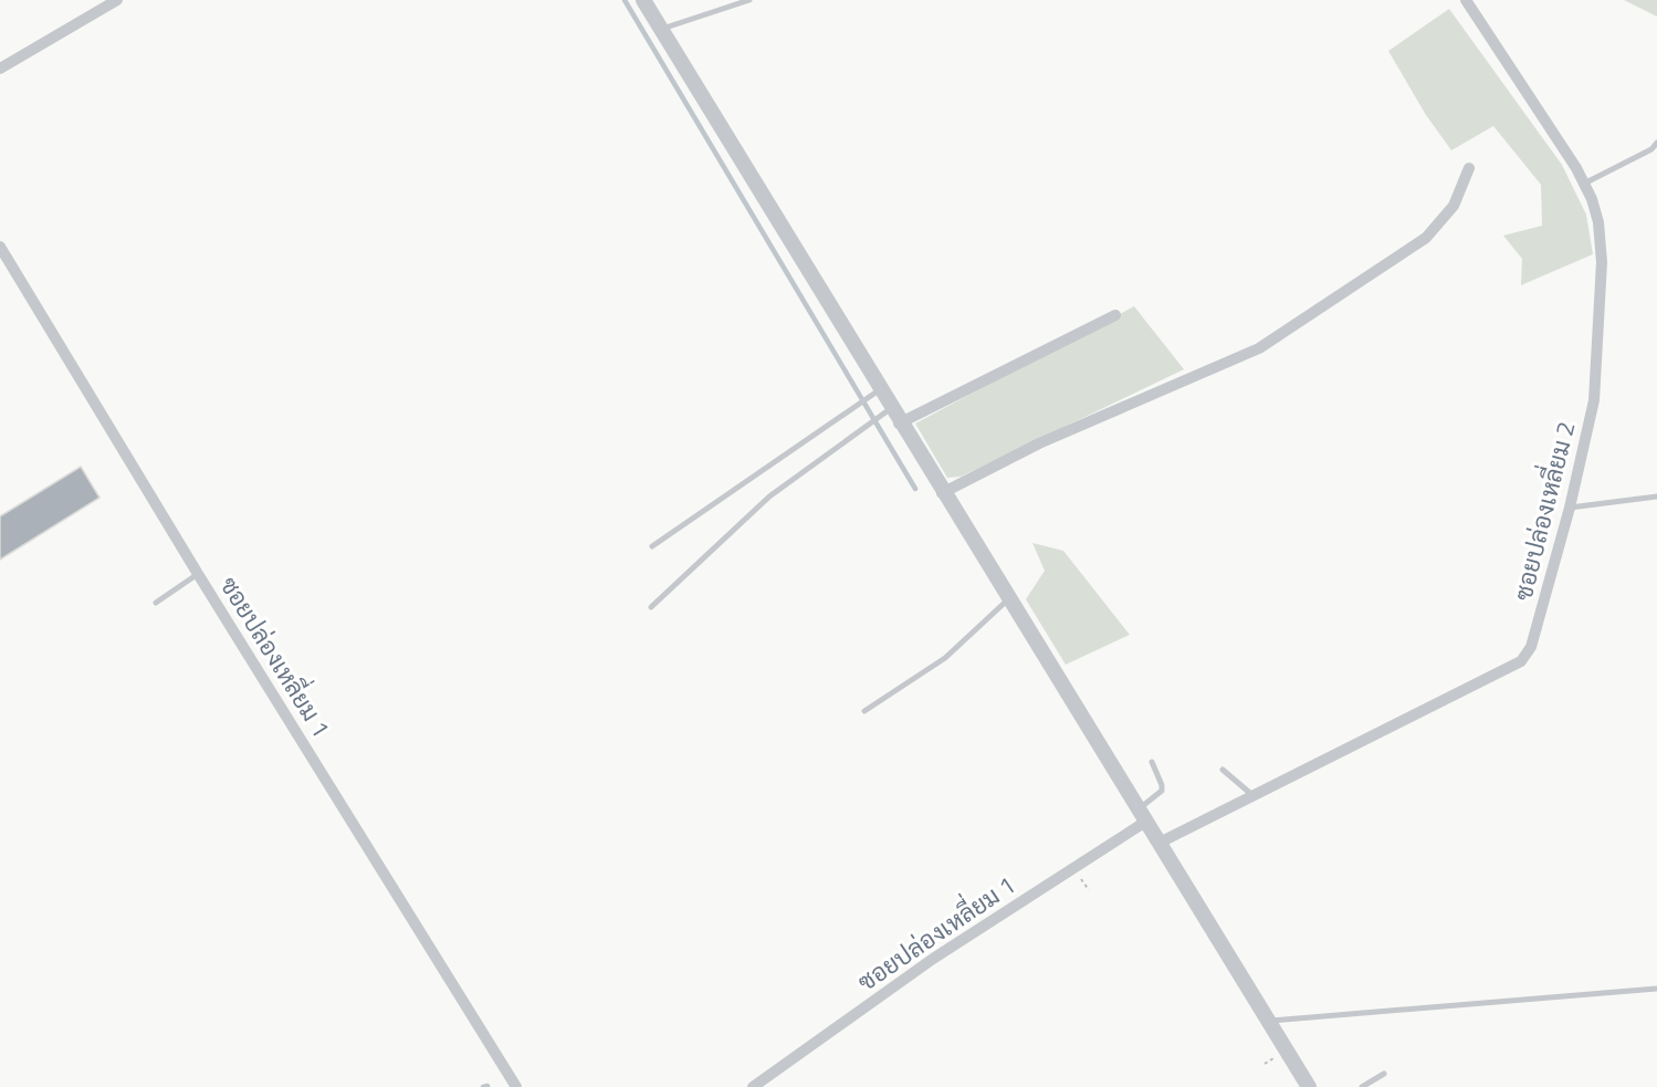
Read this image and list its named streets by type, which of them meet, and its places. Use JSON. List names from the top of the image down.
{
  "streets": {
    "street": ["ซอยปล่องเหลี่ยม 2", "ซอยปล่องเหลี่ยม 1"]
  }
}
